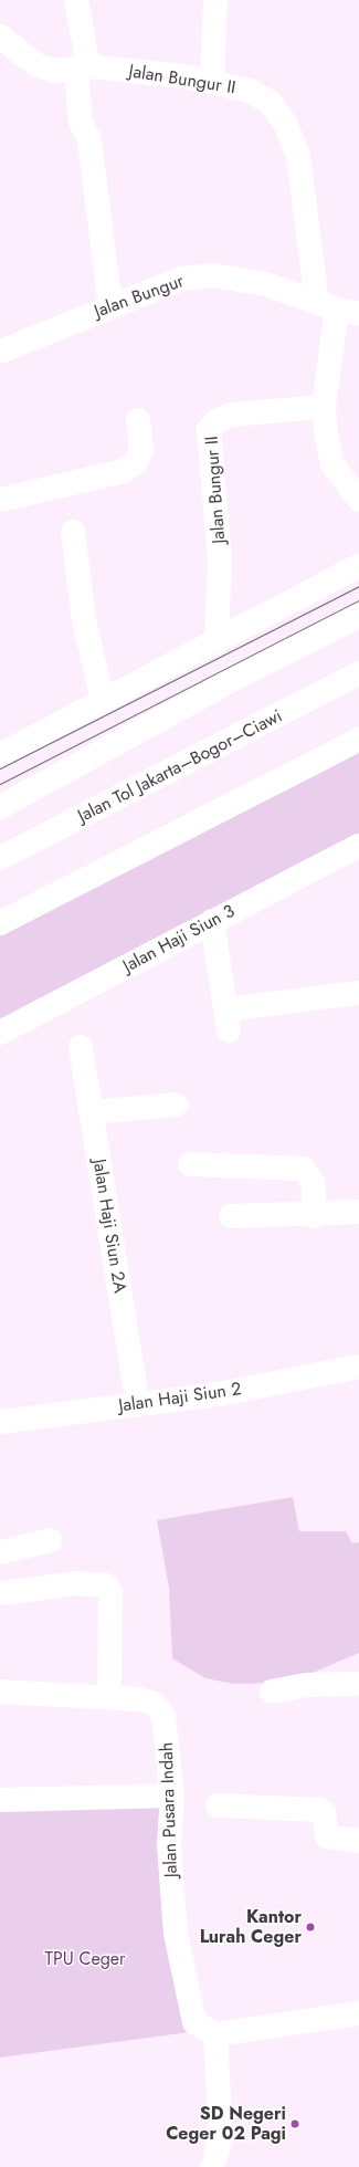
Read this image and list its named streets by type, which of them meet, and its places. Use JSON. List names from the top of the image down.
{
  "streets": {
    "main road": [
      "Jalan Bungur II",
      "Jalan Bungur",
      "Jalan Tol Jakarta–Bogor–Ciawi",
      "Jalan Haji Siun 3",
      "Jalan Haji Siun 2A",
      "Jalan Haji Siun 2",
      "Jalan Pusara Indah"
    ]
  },
  "crossings": [
    ["Jalan Bungur II", "Jalan Bungur"],
    ["Jalan Haji Siun 2A", "Jalan Haji Siun 2"]
  ],
  "parks": ["TPU Ceger"],
  "places": ["Kantor Lurah Ceger", "SD Negeri Ceger 02 Pagi"]
}
